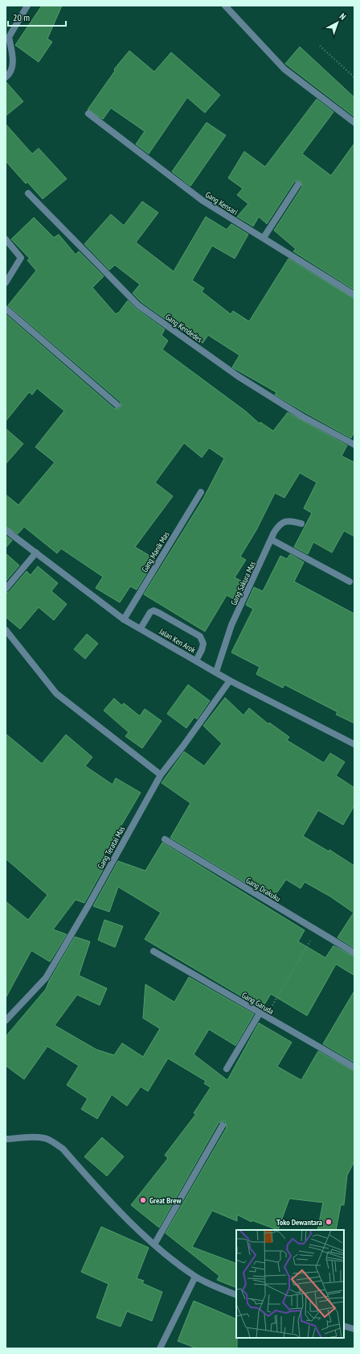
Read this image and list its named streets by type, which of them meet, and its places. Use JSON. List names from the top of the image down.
{
  "streets": {
    "street": [
      "Gang Kensari",
      "Gang Kendedes",
      "Gang Manik Mas",
      "Gang Sakura Mas",
      "Jalan Ken Arok",
      "Gang Teratai Mas",
      "Gang Drakuku",
      "Gang Garuda"
    ]
  },
  "crossings": [
    ["Gang Manik Mas", "Jalan Ken Arok"],
    ["Gang Sakura Mas", "Jalan Ken Arok"],
    ["Jalan Ken Arok", "Gang Teratai Mas"]
  ],
  "places": ["Great Brew", "Toko Dewantara"],
  "scale_bar": "20 m",
  "north": "top right"
}
